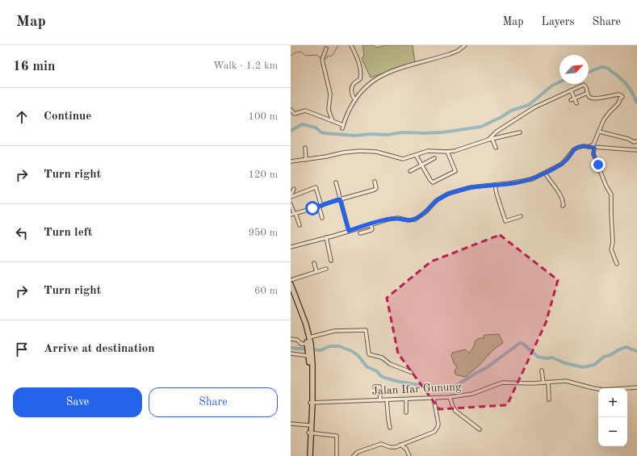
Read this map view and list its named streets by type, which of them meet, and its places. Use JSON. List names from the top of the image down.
{
  "streets": {
    "street": ["Jalan Ifar Gunung"]
  },
  "north": "top right",
  "page": {
    "header": "Map",
    "nav": ["Map", "Layers", "Share"],
    "heading": ["16 min", "Walk · 1.2 km"],
    "list": [
      ["Continue", "100 m"],
      ["Turn right", "120 m"],
      ["Turn left", "950 m"],
      ["Turn right", "60 m"],
      "Arrive at destination"
    ],
    "buttons": ["Save", "Share"],
    "map_buttons": ["+", "−"]
  }
}
